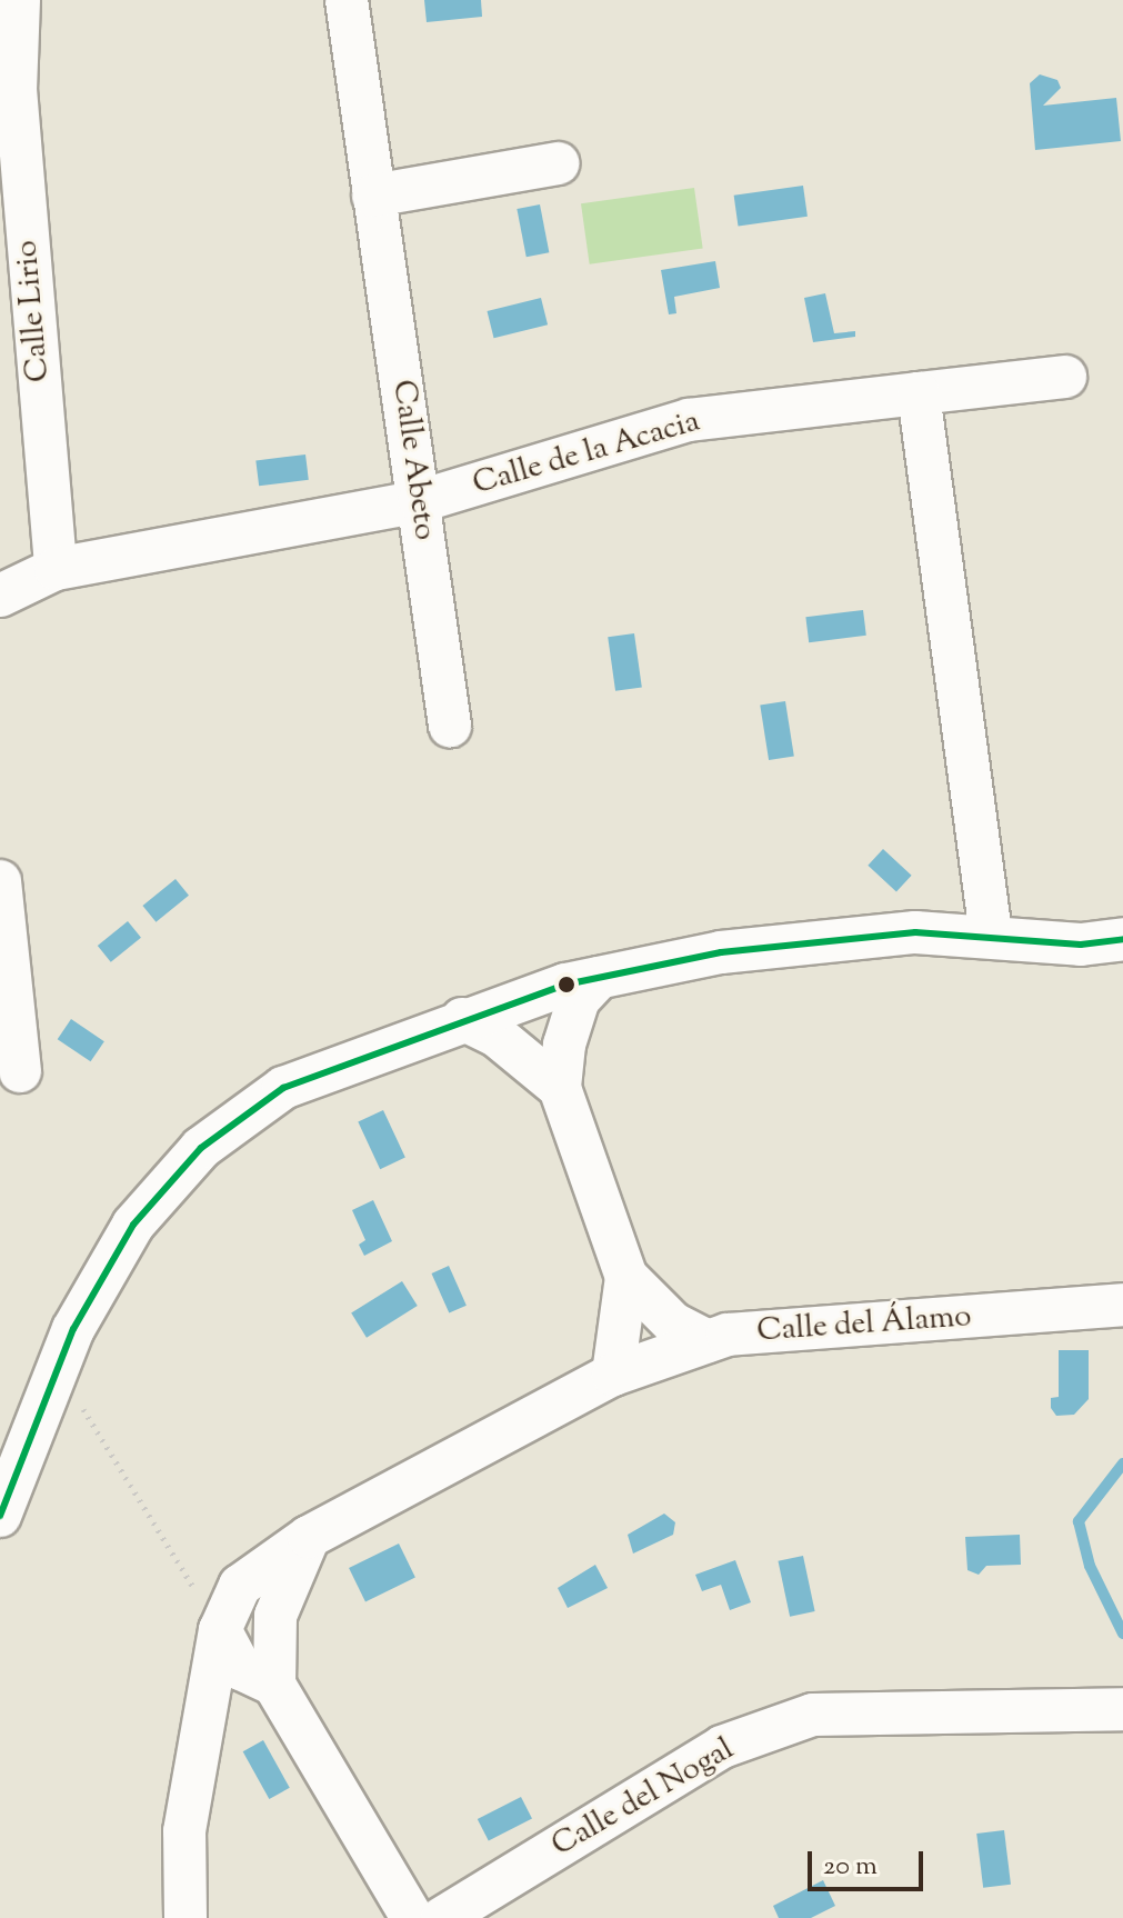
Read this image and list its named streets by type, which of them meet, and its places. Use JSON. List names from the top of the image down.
{
  "streets": {
    "street": [
      "Calle Lirio",
      "Calle de la Acacia",
      "Calle Abeto",
      "Calle del Álamo",
      "Calle del Nogal"
    ]
  },
  "crossings": [
    ["Calle Lirio", "Calle de la Acacia"],
    ["Calle de la Acacia", "Calle Abeto"]
  ],
  "scale_bar": "20 m"
}
